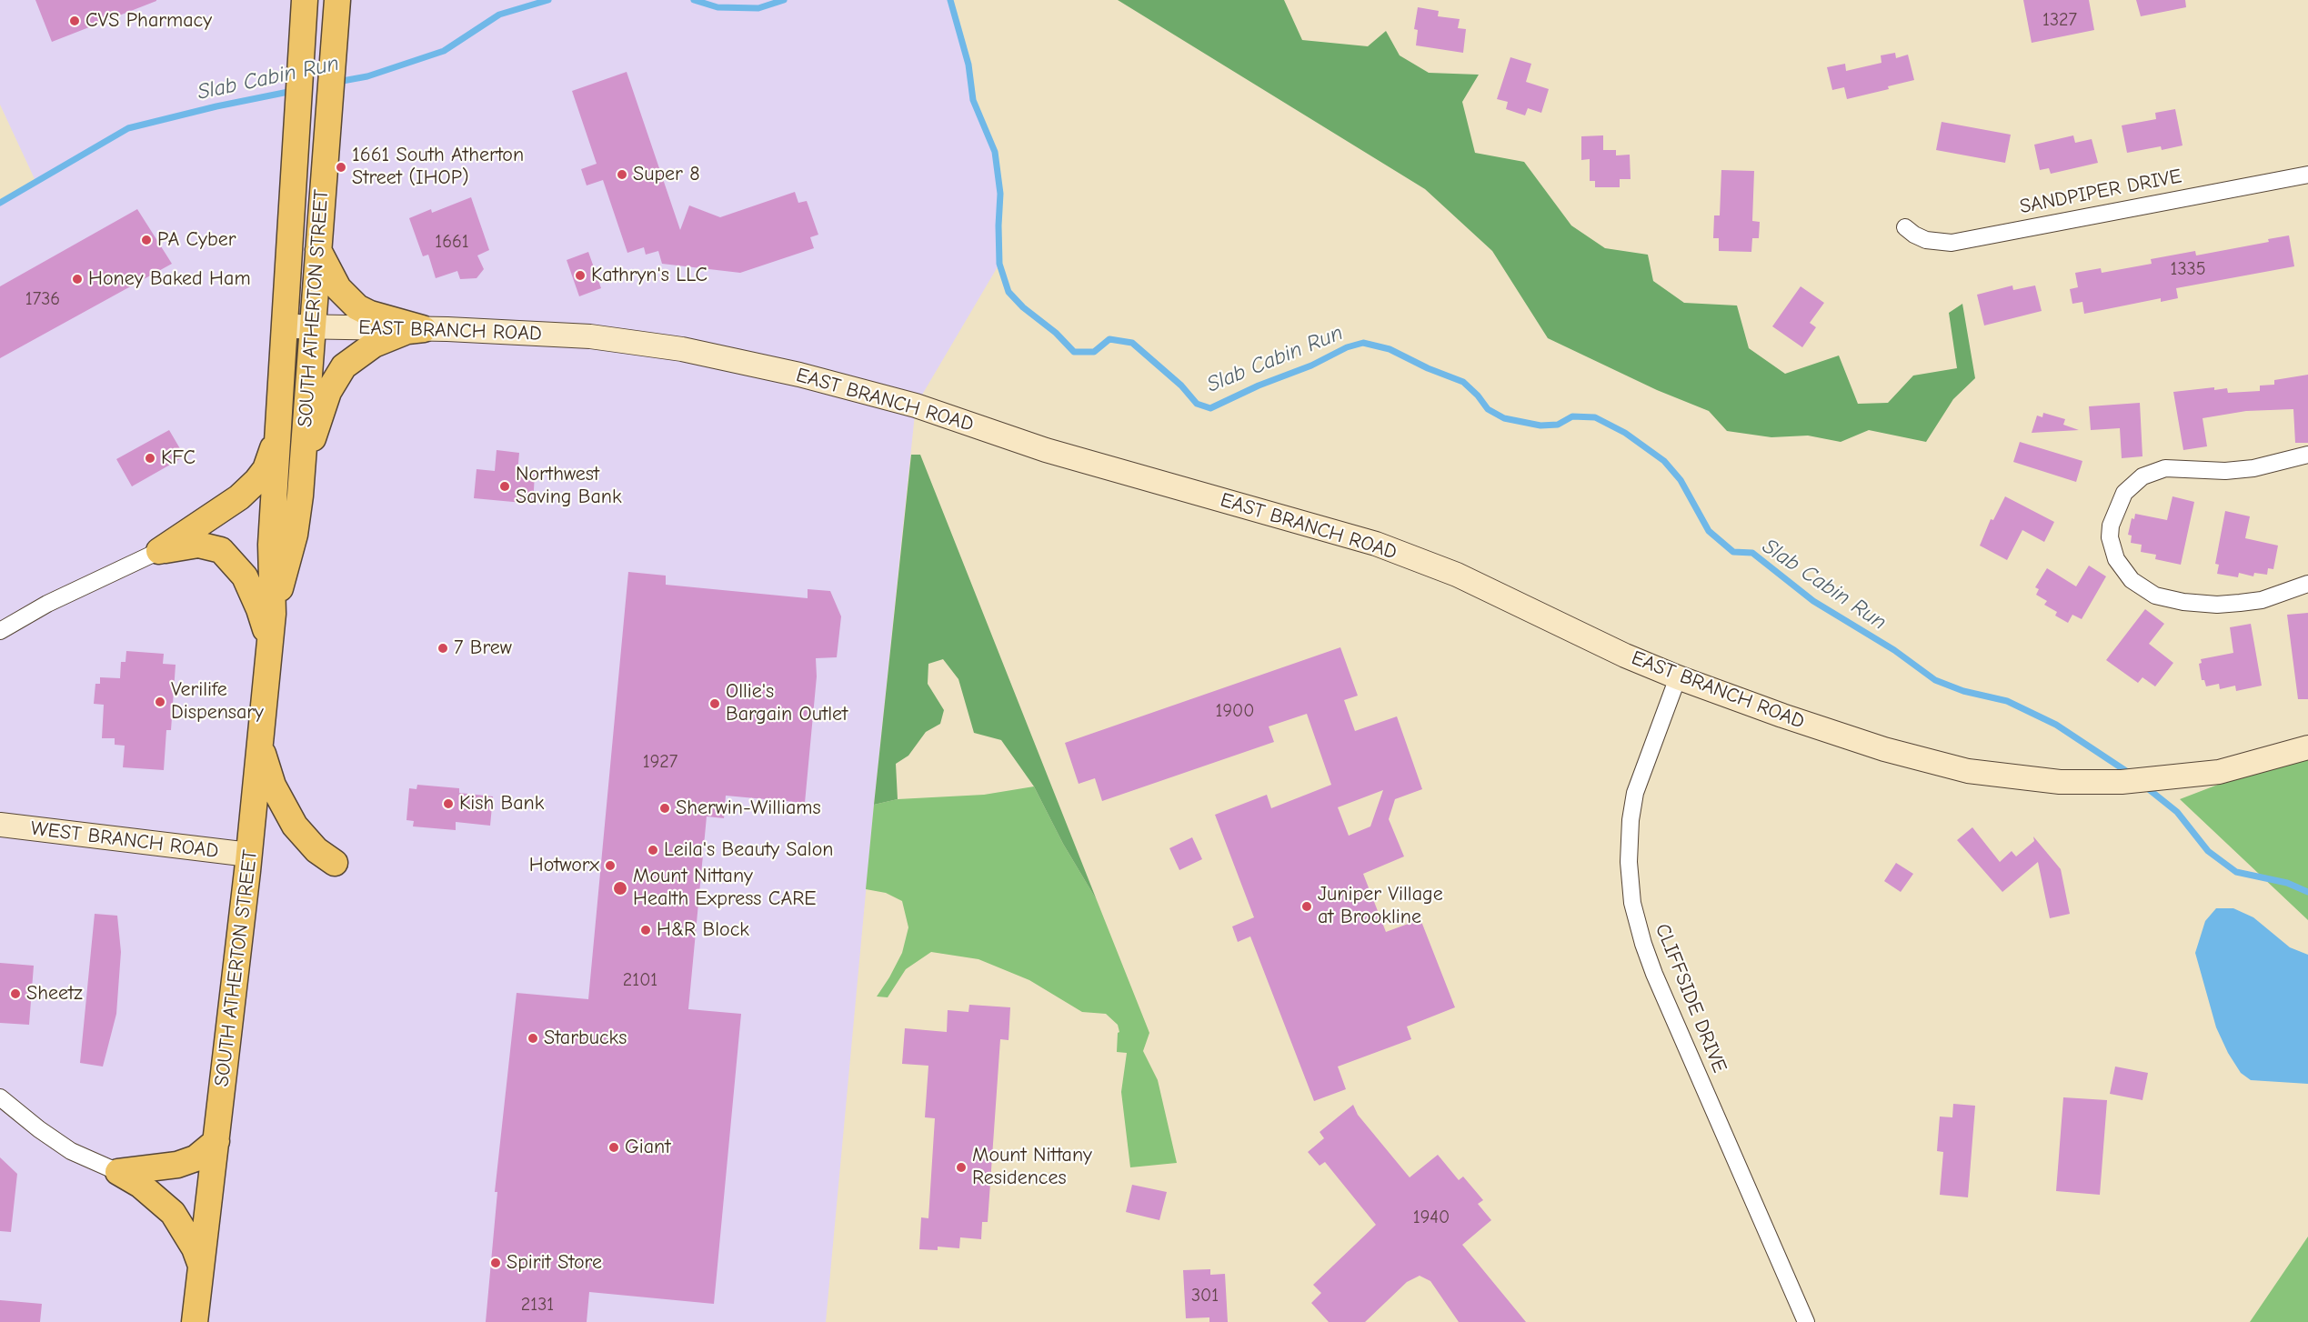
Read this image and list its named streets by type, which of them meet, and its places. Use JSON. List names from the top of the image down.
{
  "streets": {
    "main road": ["SOUTH ATHERTON STREET", "EAST BRANCH ROAD", "WEST BRANCH ROAD"],
    "street": ["SANDPIPER DRIVE", "CLIFFSIDE DRIVE"]
  },
  "crossings": [
    ["SOUTH ATHERTON STREET", "EAST BRANCH ROAD"],
    ["SOUTH ATHERTON STREET", "WEST BRANCH ROAD"],
    ["EAST BRANCH ROAD", "CLIFFSIDE DRIVE"]
  ],
  "water": ["Slab Cabin Run"],
  "places": [
    "CVS Pharmacy",
    "1661 South Atherton Street (IHOP)",
    "Super 8",
    "PA Cyber",
    "Kathryn's LLC",
    "Honey Baked Ham",
    "KFC",
    "Northwest Saving Bank",
    "7 Brew",
    "Verilife Dispensary",
    "Ollie's Bargain Outlet",
    "Kish Bank",
    "Sherwin-Williams",
    "Leila's Beauty Salon",
    "Hotworx",
    "Mount Nittany Health Express CARE",
    "Juniper Village at Brookline",
    "H&R Block",
    "Sheetz",
    "Starbucks",
    "Giant",
    "Mount Nittany Residences",
    "Spirit Store"
  ],
  "house_numbers": [
    "1327",
    "1661",
    "1335",
    "1736",
    "1900",
    "1927",
    "2101",
    "1940",
    "301",
    "2131"
  ]
}
